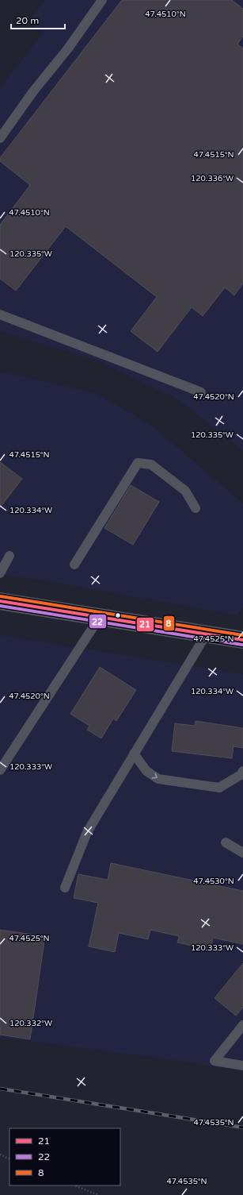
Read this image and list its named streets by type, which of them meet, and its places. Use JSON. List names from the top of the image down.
{
  "lines": ["transit line 8", "transit line 21", "transit line 22"],
  "legend": ["21", "22", "8"],
  "scale_bar": "20 m",
  "coordinates": [
    "47.4510°N",
    "47.4515°N",
    "120.336°W",
    "120.335°W",
    "47.4520°N",
    "120.334°W",
    "47.4525°N",
    "120.333°W",
    "47.4530°N",
    "120.332°W",
    "47.4535°N"
  ]
}
